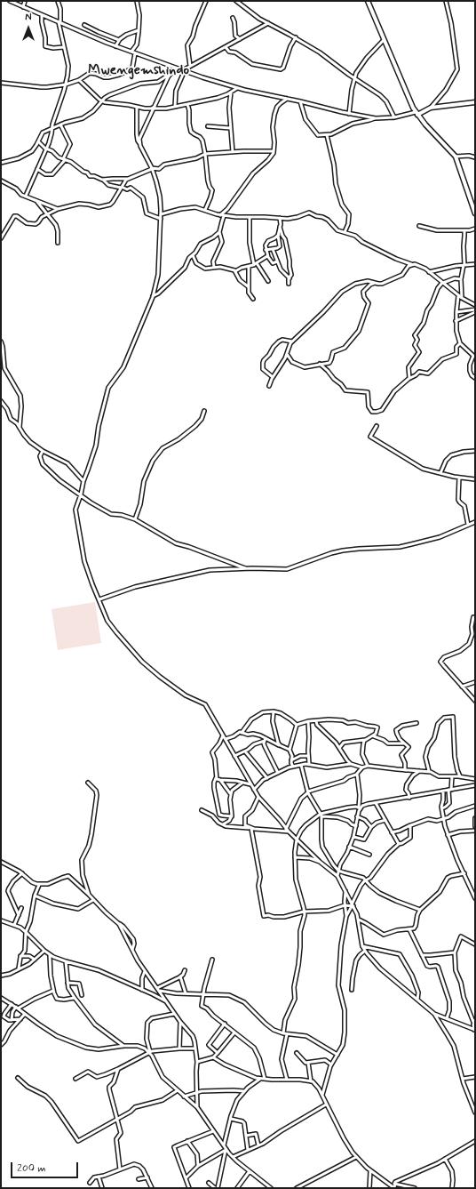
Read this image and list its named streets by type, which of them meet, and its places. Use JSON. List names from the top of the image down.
{
  "districts": ["Mwengemshindo"],
  "scale_bar": "200 m",
  "north": "top"
}
